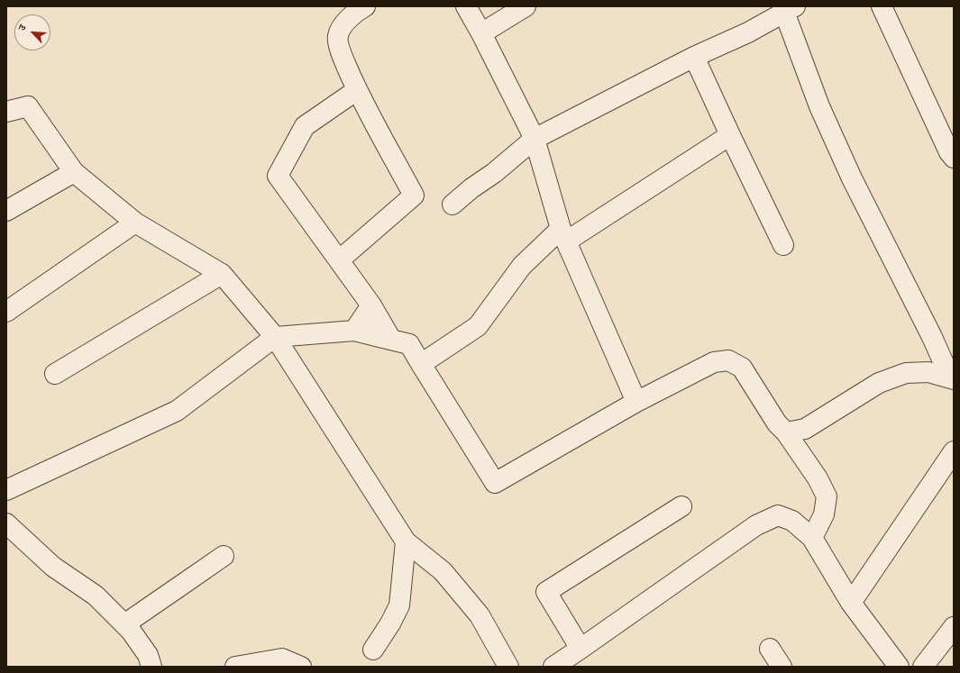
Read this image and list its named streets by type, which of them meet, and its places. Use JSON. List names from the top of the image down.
{
  "north": "top left"
}
